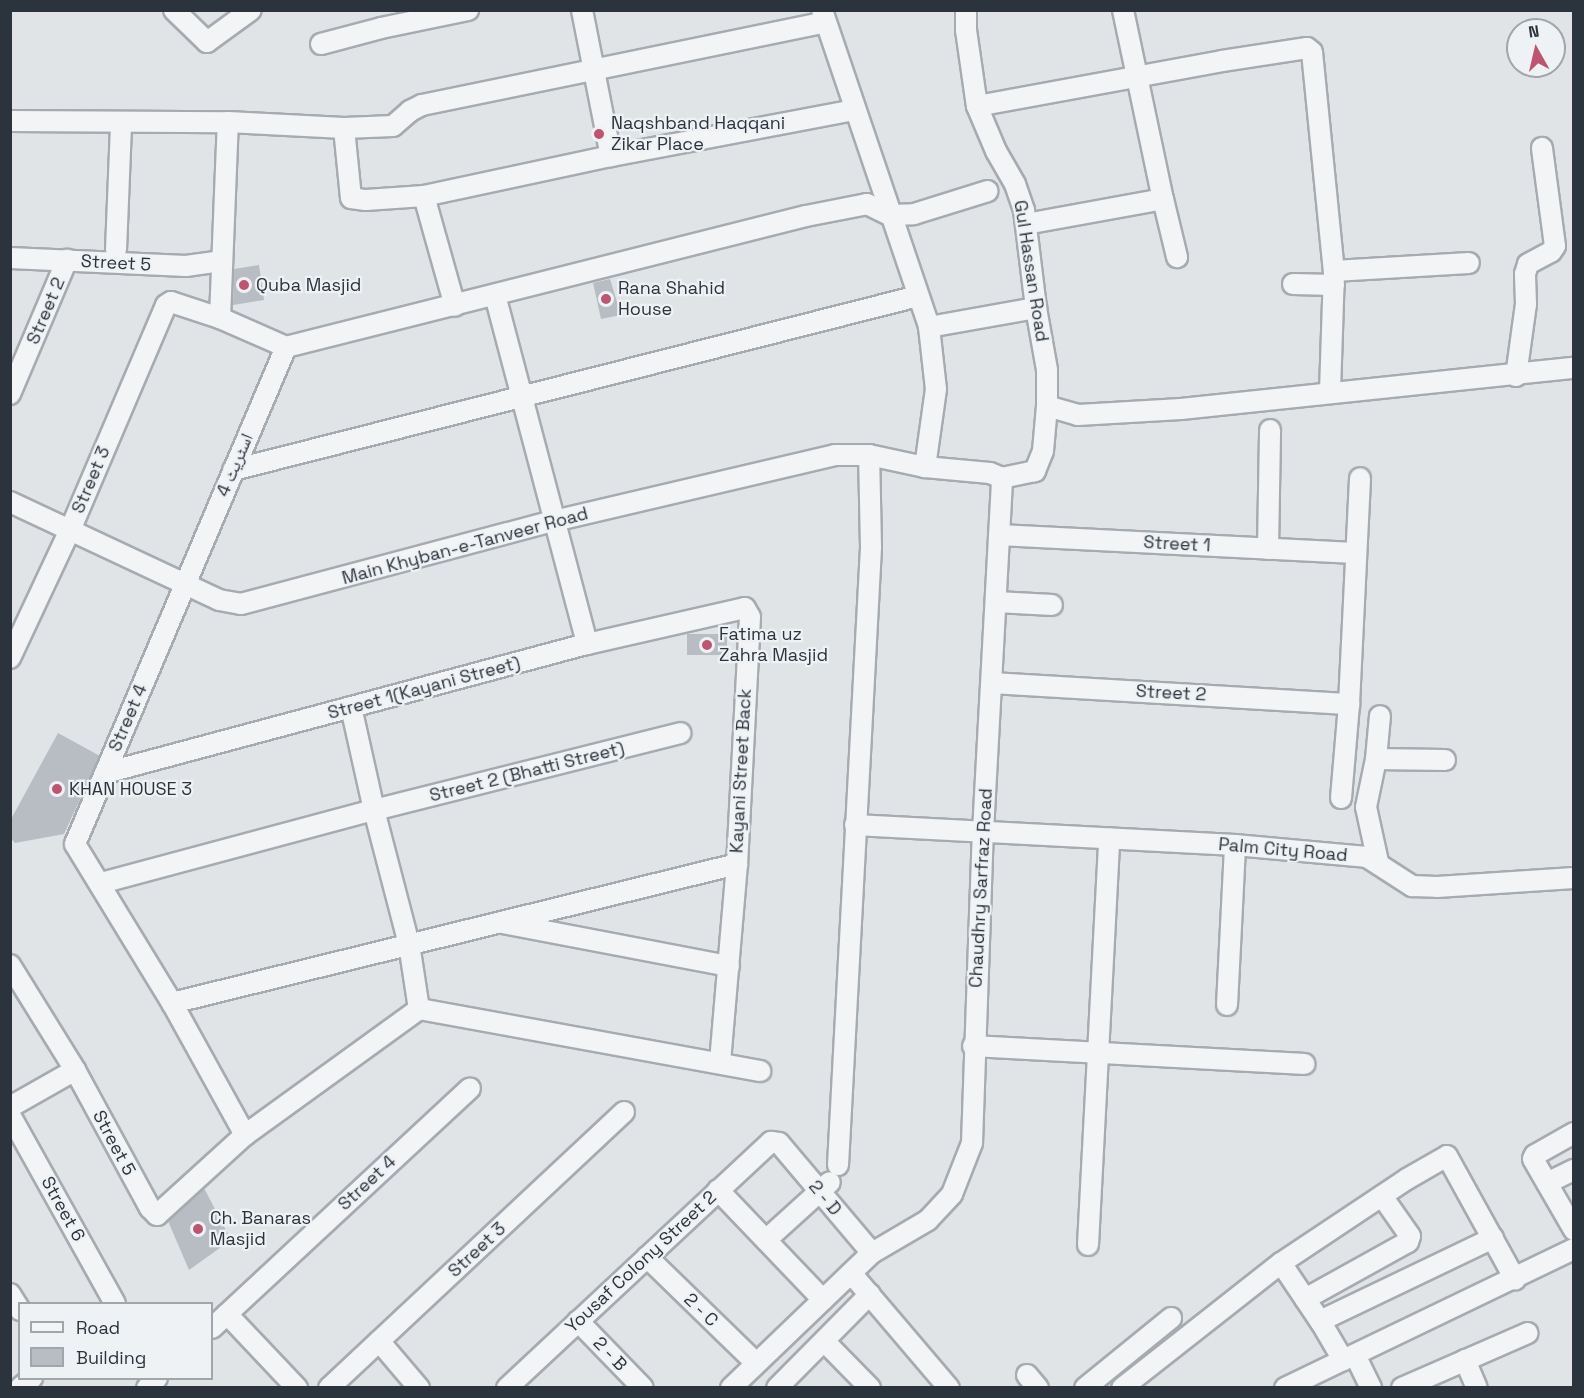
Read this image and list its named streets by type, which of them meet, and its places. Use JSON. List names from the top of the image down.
{
  "streets": {
    "street": [
      "Street 5",
      "Gul Hassan Road",
      "Street 2",
      "اسٹریٹ 4",
      "Street 3",
      "Street 1",
      "Main Khyban-e-Tanveer Road",
      "Street 1(Kayani Street)",
      "Street 4",
      "Kayani Street Back",
      "Street 2 (Bhatti Street)",
      "Palm City Road",
      "Chaudhry Sarfraz Road",
      "2 - D",
      "Street 6",
      "Yousaf Colony Street 2",
      "2 - C",
      "2 - B"
    ]
  },
  "crossings": [
    ["Street 5", "Street 2"],
    ["Gul Hassan Road", "Main Khyban-e-Tanveer Road"],
    ["Gul Hassan Road", "Chaudhry Sarfraz Road"],
    ["Street 2", "Chaudhry Sarfraz Road"],
    ["اسٹریٹ 4", "Main Khyban-e-Tanveer Road"],
    ["اسٹریٹ 4", "Street 4"],
    ["Street 3", "Main Khyban-e-Tanveer Road"],
    ["Street 1", "Chaudhry Sarfraz Road"],
    ["Main Khyban-e-Tanveer Road", "Street 4"],
    ["Main Khyban-e-Tanveer Road", "Chaudhry Sarfraz Road"],
    ["Street 1(Kayani Street)", "Street 4"],
    ["Street 1(Kayani Street)", "Kayani Street Back"],
    ["Street 4", "Street 2 (Bhatti Street)"],
    ["Palm City Road", "Chaudhry Sarfraz Road"],
    ["Chaudhry Sarfraz Road", "2 - D"],
    ["Chaudhry Sarfraz Road", "2 - C"],
    ["2 - D", "Yousaf Colony Street 2"],
    ["Yousaf Colony Street 2", "2 - C"],
    ["Yousaf Colony Street 2", "2 - B"]
  ],
  "places": [
    "Naqshband Haqqani Zikar Place",
    "Quba Masjid",
    "Rana Shahid House",
    "Fatima uz Zahra Masjid",
    "KHAN HOUSE 3",
    "Ch. Banaras Masjid"
  ],
  "legend": ["Road", "Building"],
  "north": "top"
}
